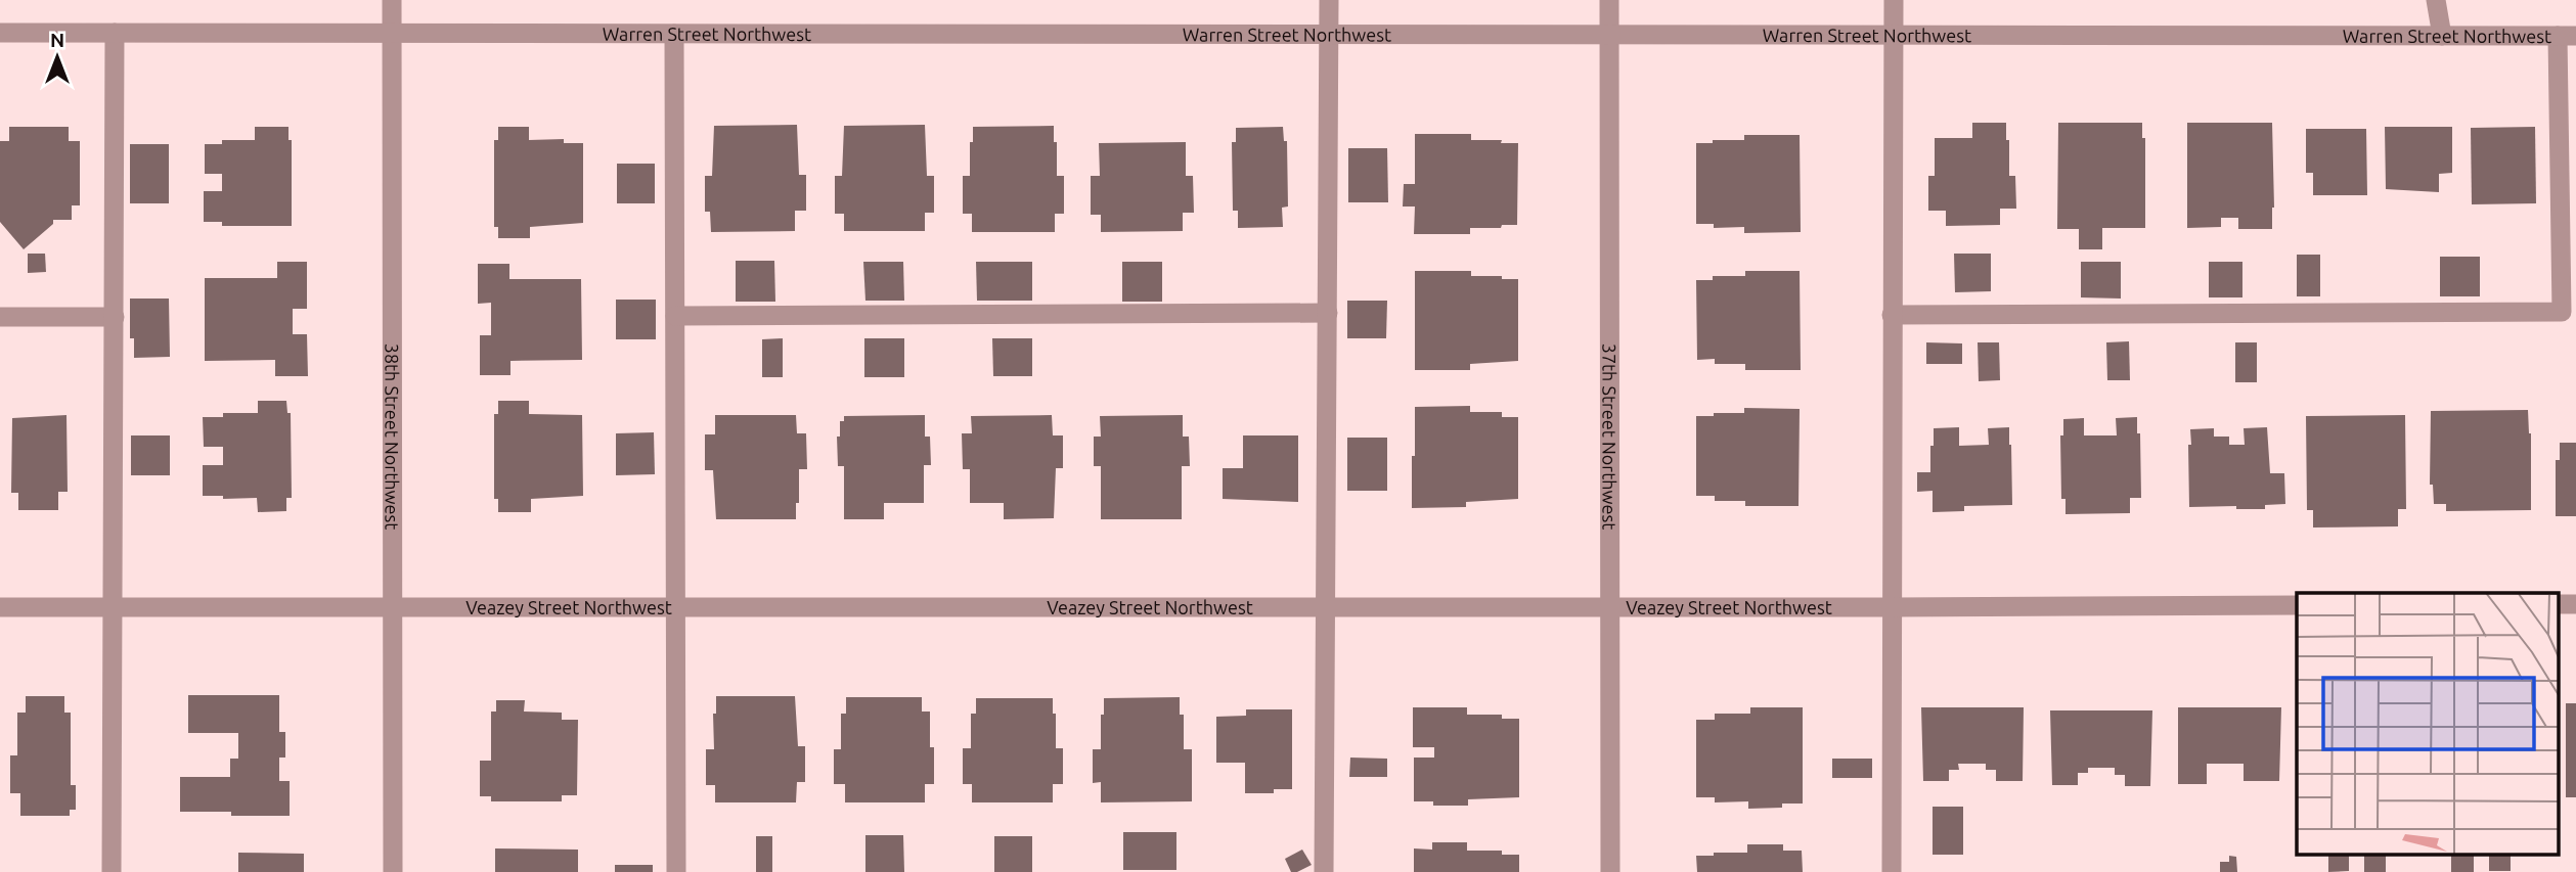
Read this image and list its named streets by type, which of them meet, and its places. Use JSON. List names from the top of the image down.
{
  "streets": {
    "street": [
      "Warren Street Northwest",
      "38th Street Northwest",
      "37th Street Northwest",
      "Veazey Street Northwest"
    ]
  },
  "crossings": [
    ["Warren Street Northwest", "38th Street Northwest"],
    ["Warren Street Northwest", "37th Street Northwest"],
    ["38th Street Northwest", "Veazey Street Northwest"],
    ["37th Street Northwest", "Veazey Street Northwest"]
  ],
  "north": "top"
}
